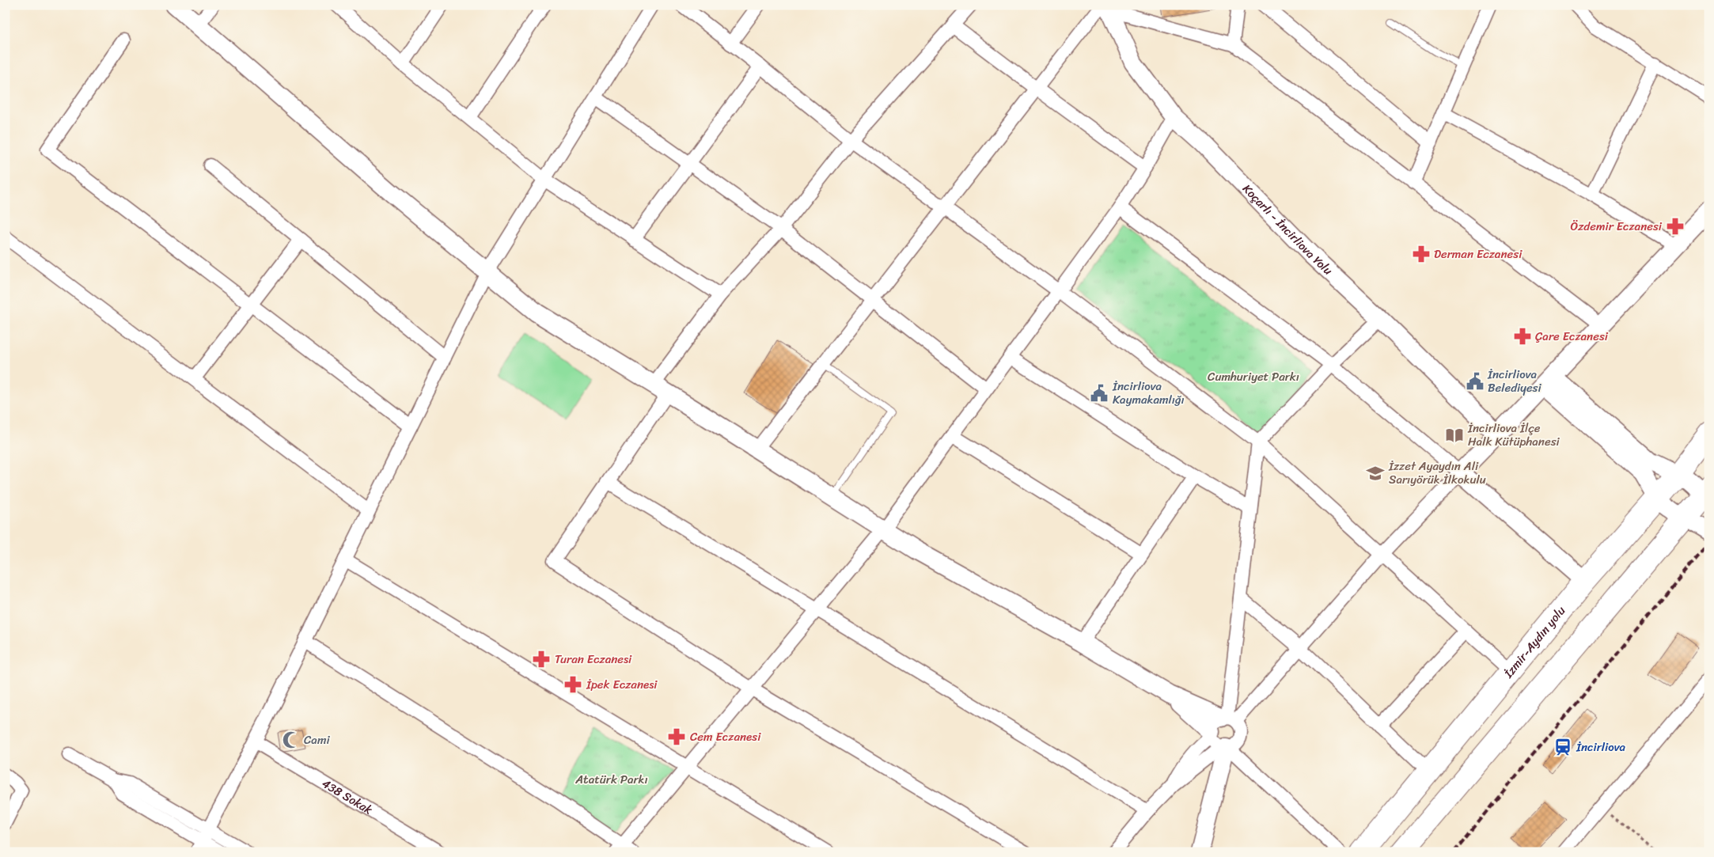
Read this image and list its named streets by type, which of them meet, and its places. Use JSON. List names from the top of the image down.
{
  "streets": {
    "highway": ["İzmir-Aydın yolu"],
    "street": ["Koçarlı - İncirliova Yolu", "438 Sokak"]
  },
  "parks": ["Cumhuriyet Parkı", "Atatürk Parkı"],
  "places": {
    "pharmacy": [
      "Özdemir Eczanesi",
      "Derman Eczanesi",
      "Çare Eczanesi",
      "Turan Eczanesi",
      "İpek Eczanesi",
      "Cem Eczanesi"
    ],
    "public building": ["İncirliova Belediyesi", "İncirliova Kaymakamlığı"],
    "library": ["İncirliova İlçe Halk Kütüphanesi"],
    "school or university": ["İzzet Ayaydın Ali Sarıyörük İlkokulu"],
    "mosque": ["Cami"],
    "station": ["İncirliova"]
  }
}
